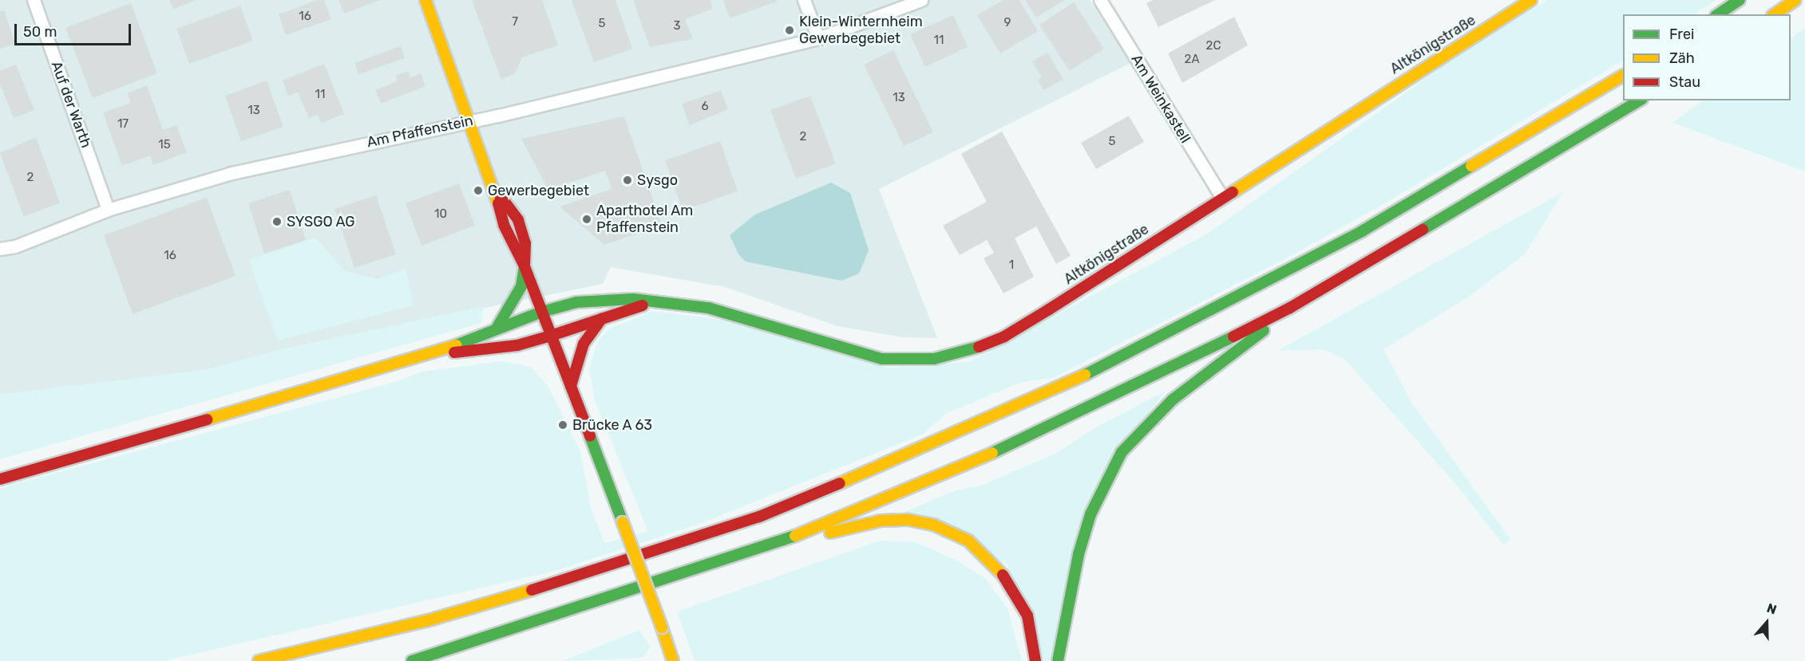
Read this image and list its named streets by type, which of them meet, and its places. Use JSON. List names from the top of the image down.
{
  "streets": {
    "main road": ["Altkönigstraße"],
    "street": ["Am Weinkastell", "Auf der Warth", "Am Pfaffenstein"]
  },
  "crossings": [
    ["Altkönigstraße", "Am Weinkastell"],
    ["Auf der Warth", "Am Pfaffenstein"]
  ],
  "places": [
    "Klein-Winternheim Gewerbegebiet",
    "Sysgo",
    "Gewerbegebiet",
    "Aparthotel Am Pfaffenstein",
    "SYSGO AG",
    "Brücke A 63"
  ],
  "house_numbers": [
    "16",
    "7",
    "9",
    "5",
    "3",
    "11",
    "2C",
    "2A",
    "11",
    "13",
    "6",
    "13",
    "17",
    "2",
    "5",
    "15",
    "2",
    "10",
    "16",
    "1"
  ],
  "legend": ["Frei", "Zäh", "Stau"],
  "scale_bar": "50 m",
  "north": "top"
}
